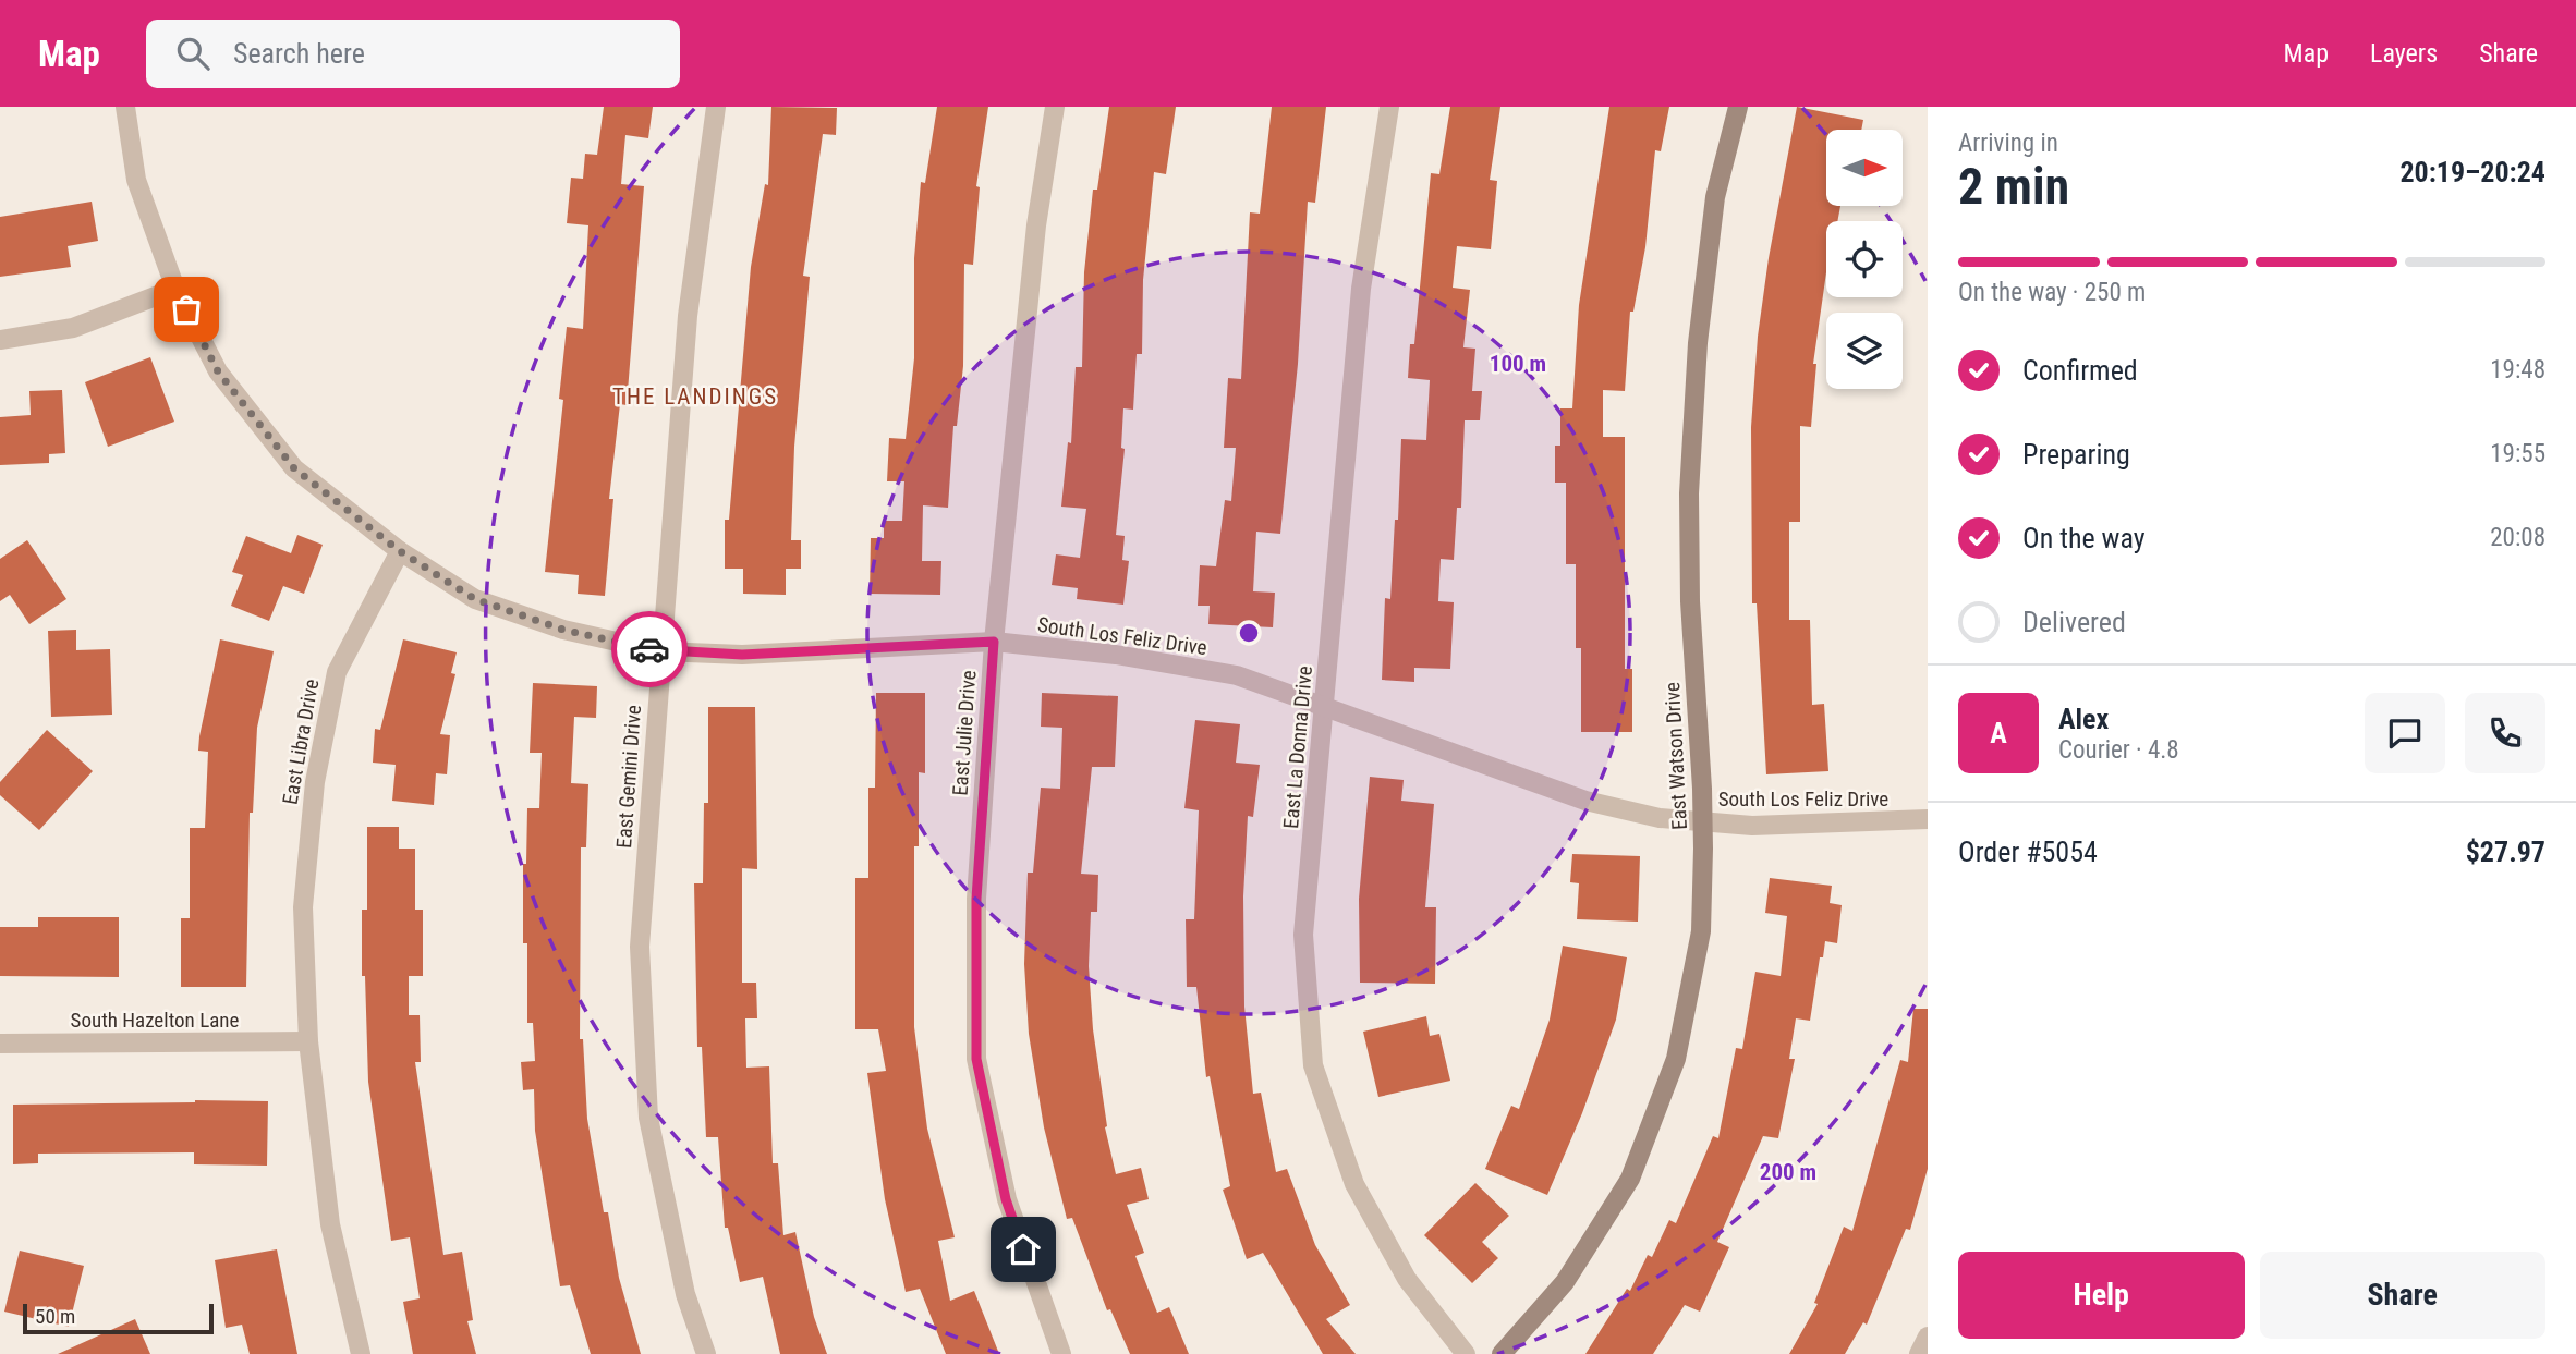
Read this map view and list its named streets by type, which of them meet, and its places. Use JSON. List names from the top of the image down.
{
  "streets": {
    "street": [
      "South Los Feliz Drive",
      "East Julie Drive",
      "East Libra Drive",
      "East La Donna Drive",
      "East Watson Drive",
      "East Gemini Drive",
      "South Hazelton Lane"
    ]
  },
  "crossings": [
    ["South Los Feliz Drive", "East Julie Drive"],
    ["South Los Feliz Drive", "East Libra Drive"],
    ["South Los Feliz Drive", "East La Donna Drive"],
    ["South Los Feliz Drive", "East Watson Drive"],
    ["South Los Feliz Drive", "East Gemini Drive"],
    ["East Libra Drive", "South Hazelton Lane"]
  ],
  "districts": ["THE LANDINGS"],
  "scale_bar": "50 m",
  "north": "right",
  "page": {
    "header": "Map",
    "search": "Search here",
    "nav": ["Map", "Layers", "Share"],
    "heading": ["2 min", "Arriving in", "20:19–20:24"],
    "panel": [
      "Alex",
      "Courier · 4.8",
      "Order #5054",
      "$27.97"
    ],
    "bar": "On the way · 250 m",
    "list": [
      ["Confirmed", "19:48"],
      ["Preparing", "19:55"],
      ["On the way", "20:08"],
      "Delivered"
    ],
    "round": "A",
    "buttons": ["Help", "Share"],
    "scale": "50 m"
  },
  "rings": ["100 m", "200 m"]
}
